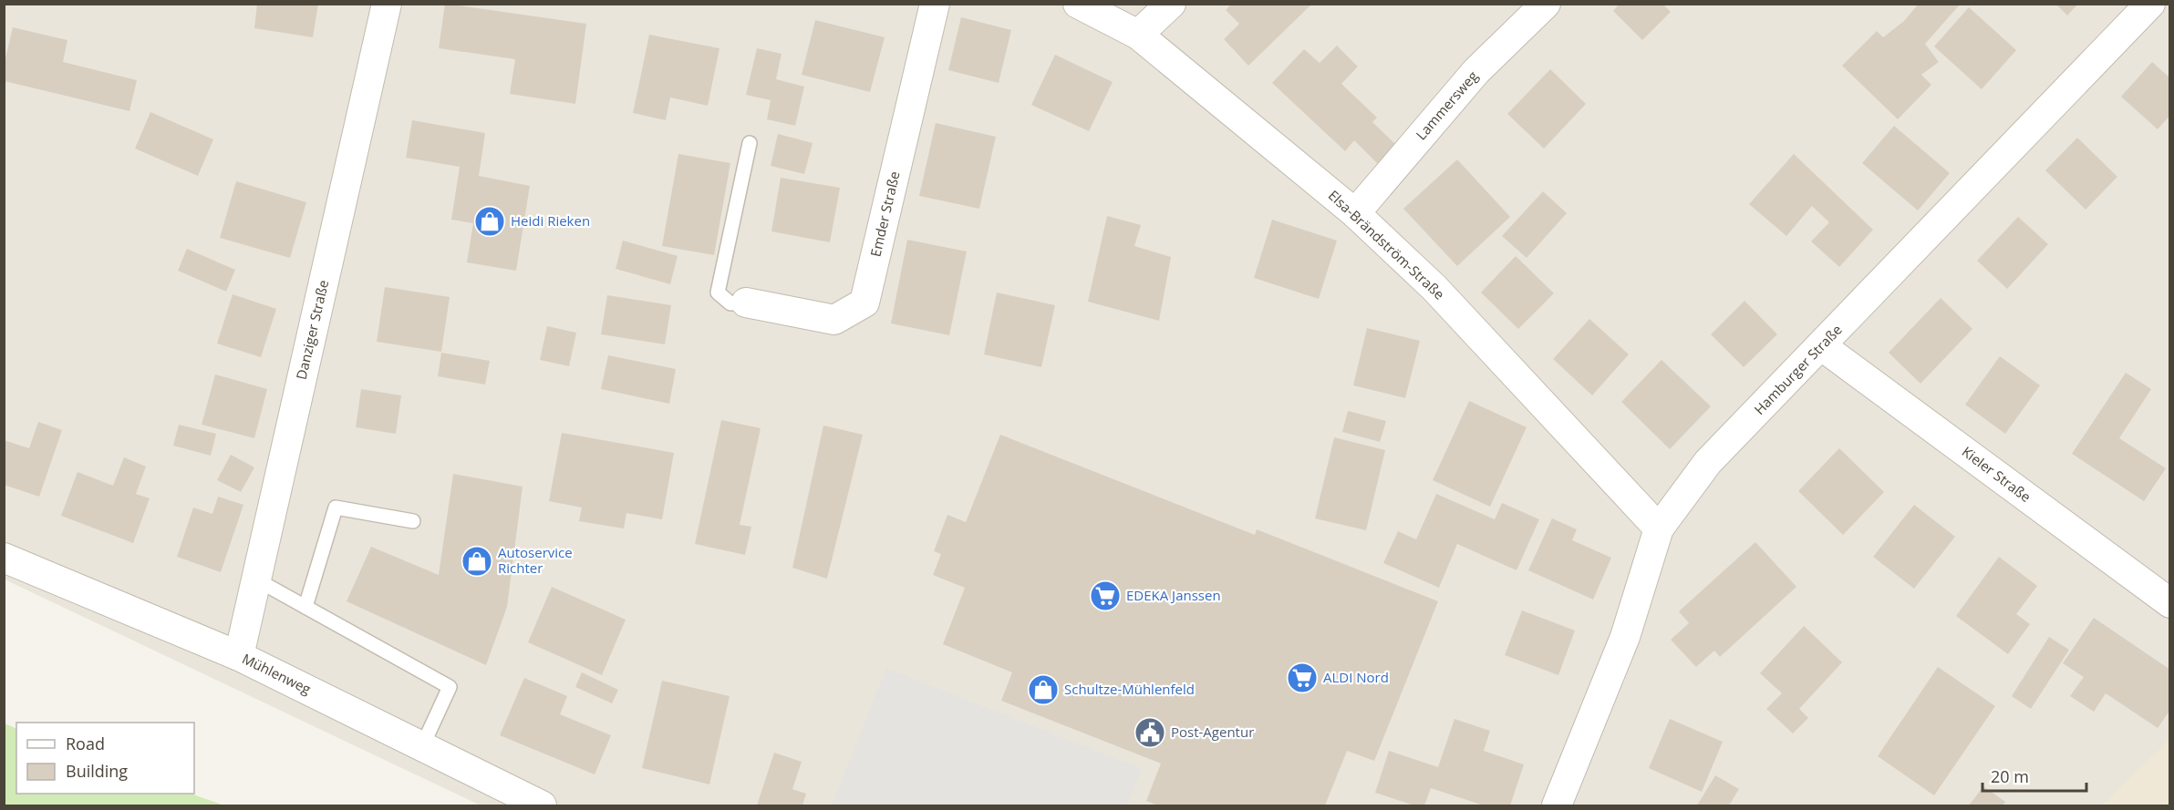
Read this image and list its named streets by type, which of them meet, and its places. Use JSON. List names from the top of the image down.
{
  "streets": {
    "street": [
      "Lammersweg",
      "Emder Straße",
      "Elsa-Brändström-Straße",
      "Danziger Straße",
      "Hamburger Straße",
      "Kieler Straße",
      "Mühlenweg"
    ]
  },
  "crossings": [
    ["Lammersweg", "Elsa-Brändström-Straße"],
    ["Elsa-Brändström-Straße", "Hamburger Straße"],
    ["Danziger Straße", "Mühlenweg"],
    ["Hamburger Straße", "Kieler Straße"]
  ],
  "places": {
    "shop": ["Heidi Rieken", "Autoservice Richter", "Schultze-Mühlenfeld"],
    "supermarket": ["EDEKA Janssen", "ALDI Nord"],
    "public building": ["Post-Agentur"]
  },
  "legend": ["Road", "Building"],
  "scale_bar": "20 m"
}
